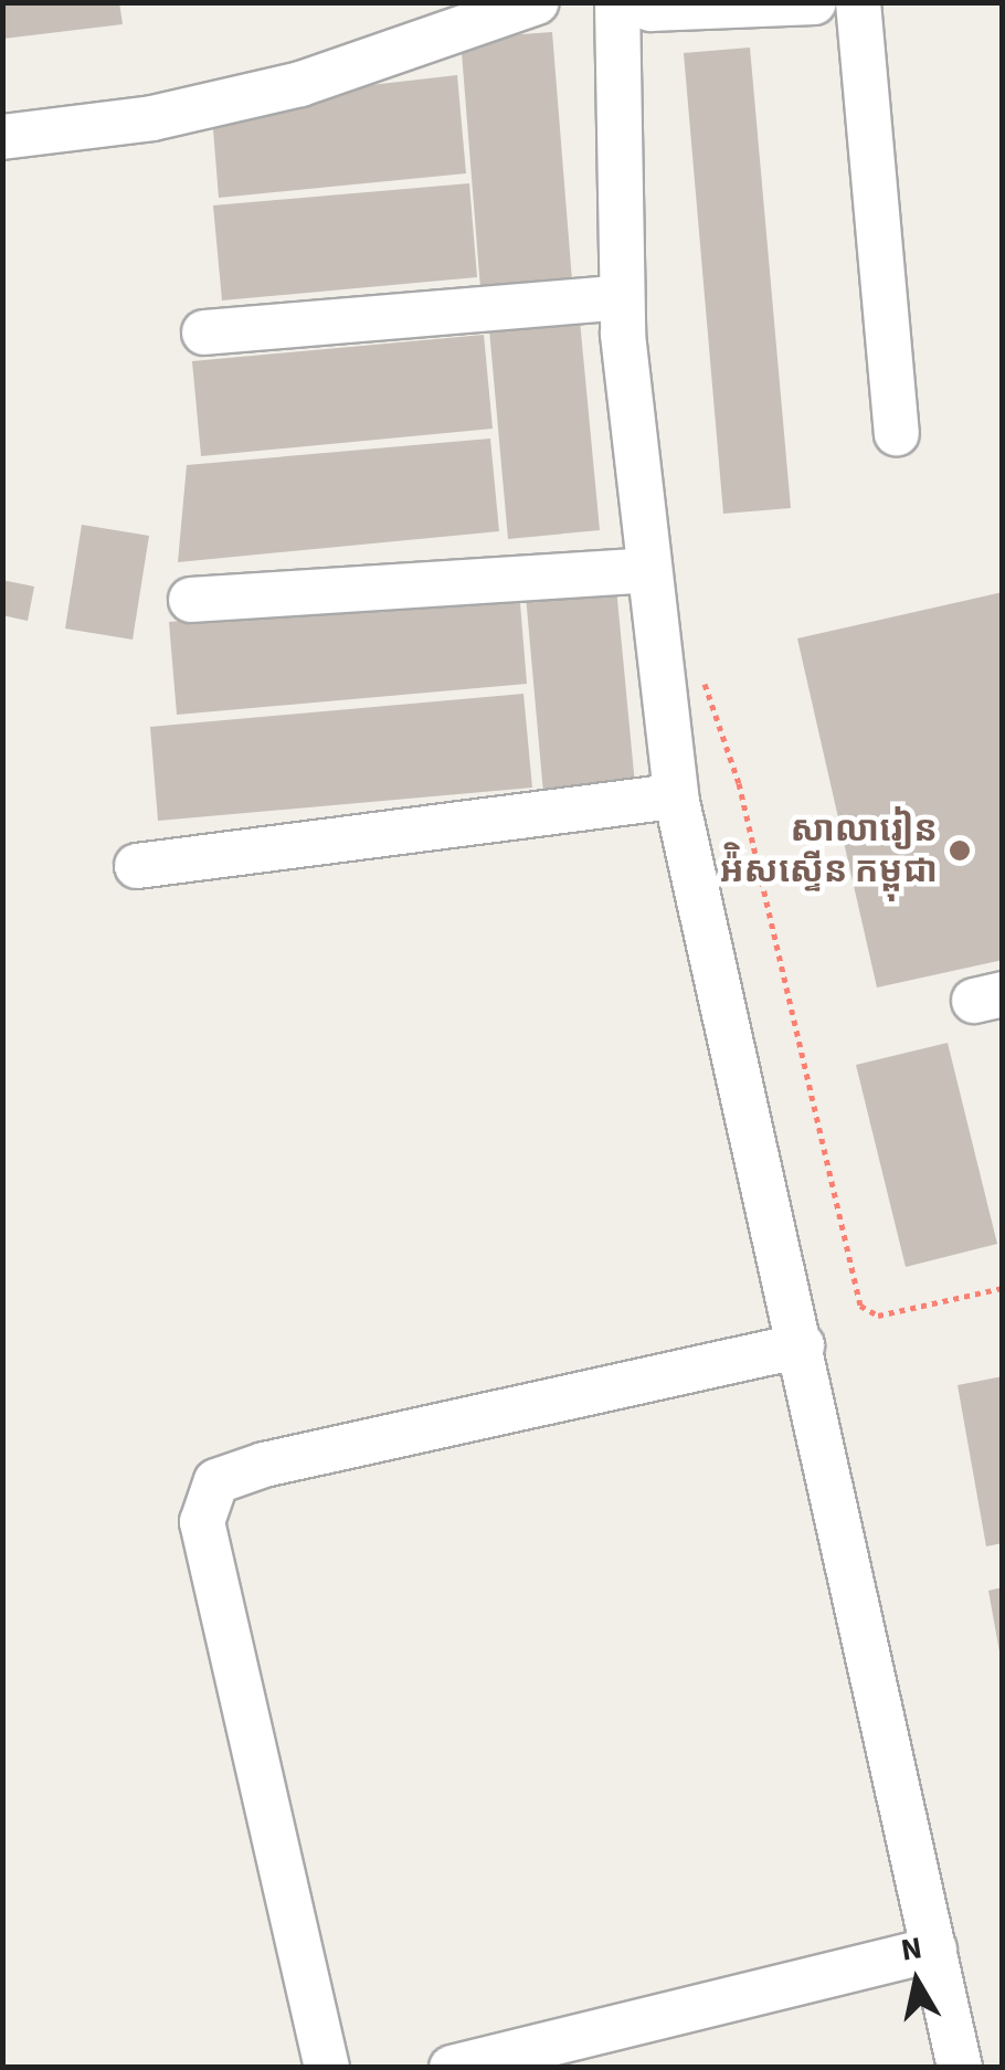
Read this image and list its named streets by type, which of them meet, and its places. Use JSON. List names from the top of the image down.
{
  "places": ["សាលារៀន អ៉ិសស្ទើន កម្ពុជា"],
  "north": "top"
}
